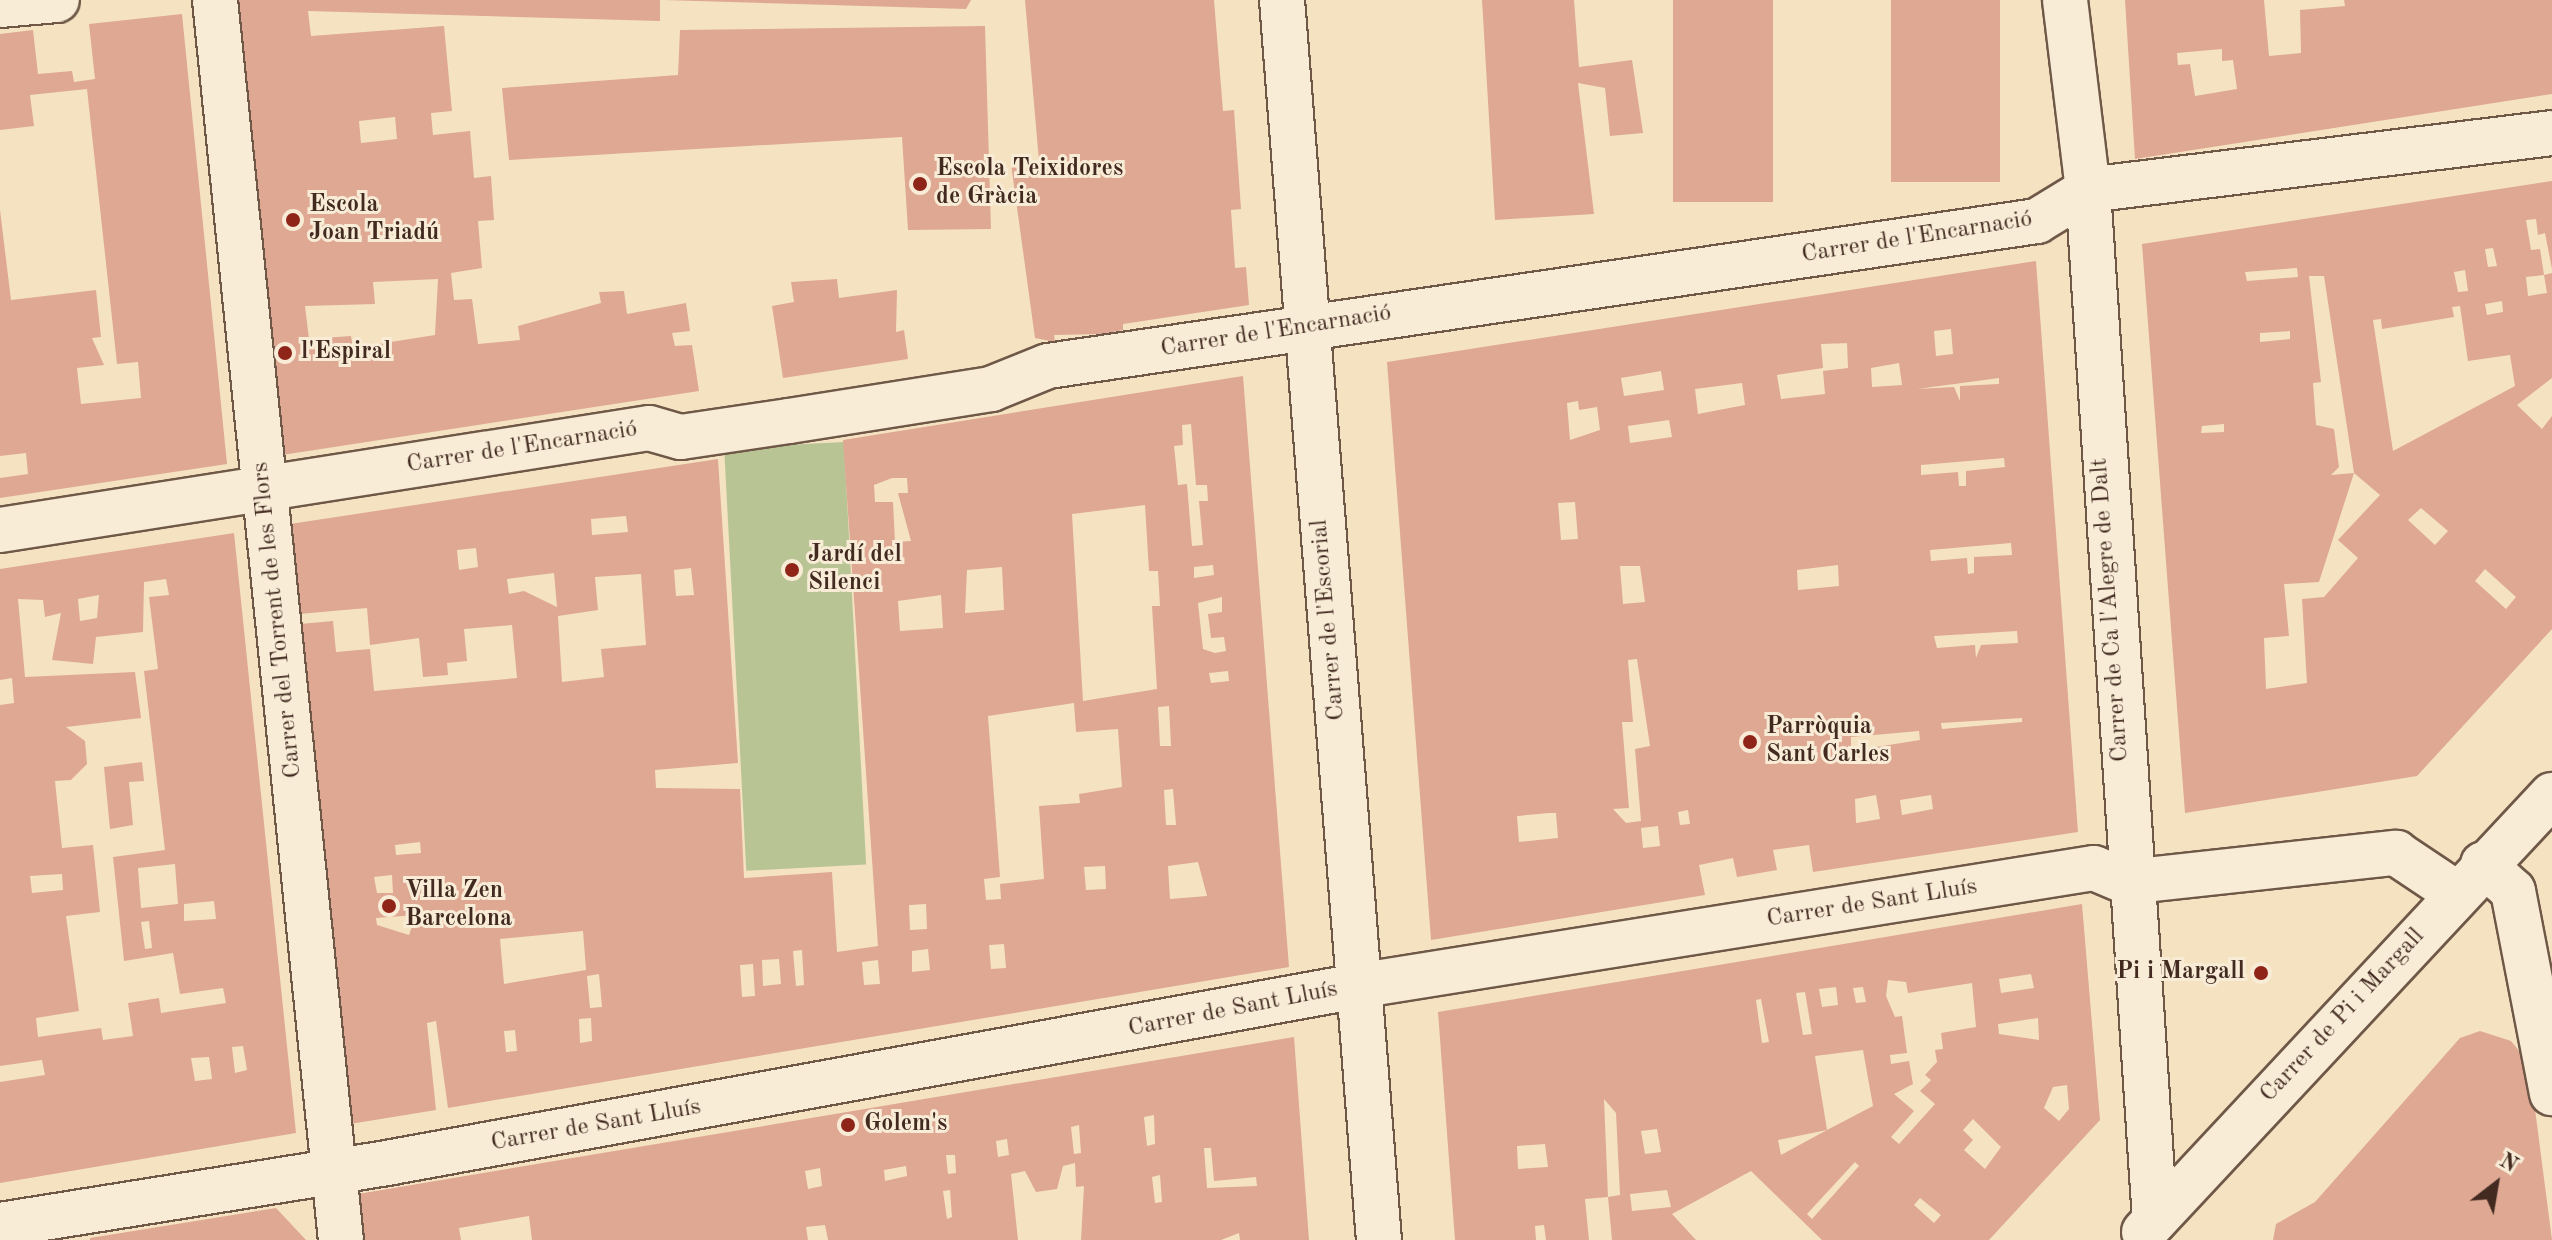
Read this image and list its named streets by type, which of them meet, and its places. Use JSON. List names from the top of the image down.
{
  "streets": {
    "street": [
      "Carrer de l'Encarnació",
      "Carrer de Ca l'Alegre de Dalt",
      "Carrer del Torrent de les Flors",
      "Carrer de l'Escorial",
      "Carrer de Sant Lluís",
      "Carrer de Pi i Margall"
    ]
  },
  "crossings": [
    ["Carrer de l'Encarnació", "Carrer de Ca l'Alegre de Dalt"],
    ["Carrer de l'Encarnació", "Carrer del Torrent de les Flors"],
    ["Carrer de l'Encarnació", "Carrer de l'Escorial"],
    ["Carrer de Ca l'Alegre de Dalt", "Carrer de Sant Lluís"],
    ["Carrer de Ca l'Alegre de Dalt", "Carrer de Pi i Margall"],
    ["Carrer del Torrent de les Flors", "Carrer de Sant Lluís"],
    ["Carrer de l'Escorial", "Carrer de Sant Lluís"],
    ["Carrer de Sant Lluís", "Carrer de Pi i Margall"]
  ],
  "places": [
    "Escola Teixidores de Gràcia",
    "Escola Joan Triadú",
    "l'Espiral",
    "Jardí del Silenci",
    "Parròquia Sant Carles",
    "Villa Zen Barcelona",
    "Pi i Margall",
    "Golem's"
  ],
  "north": "top right"
}
